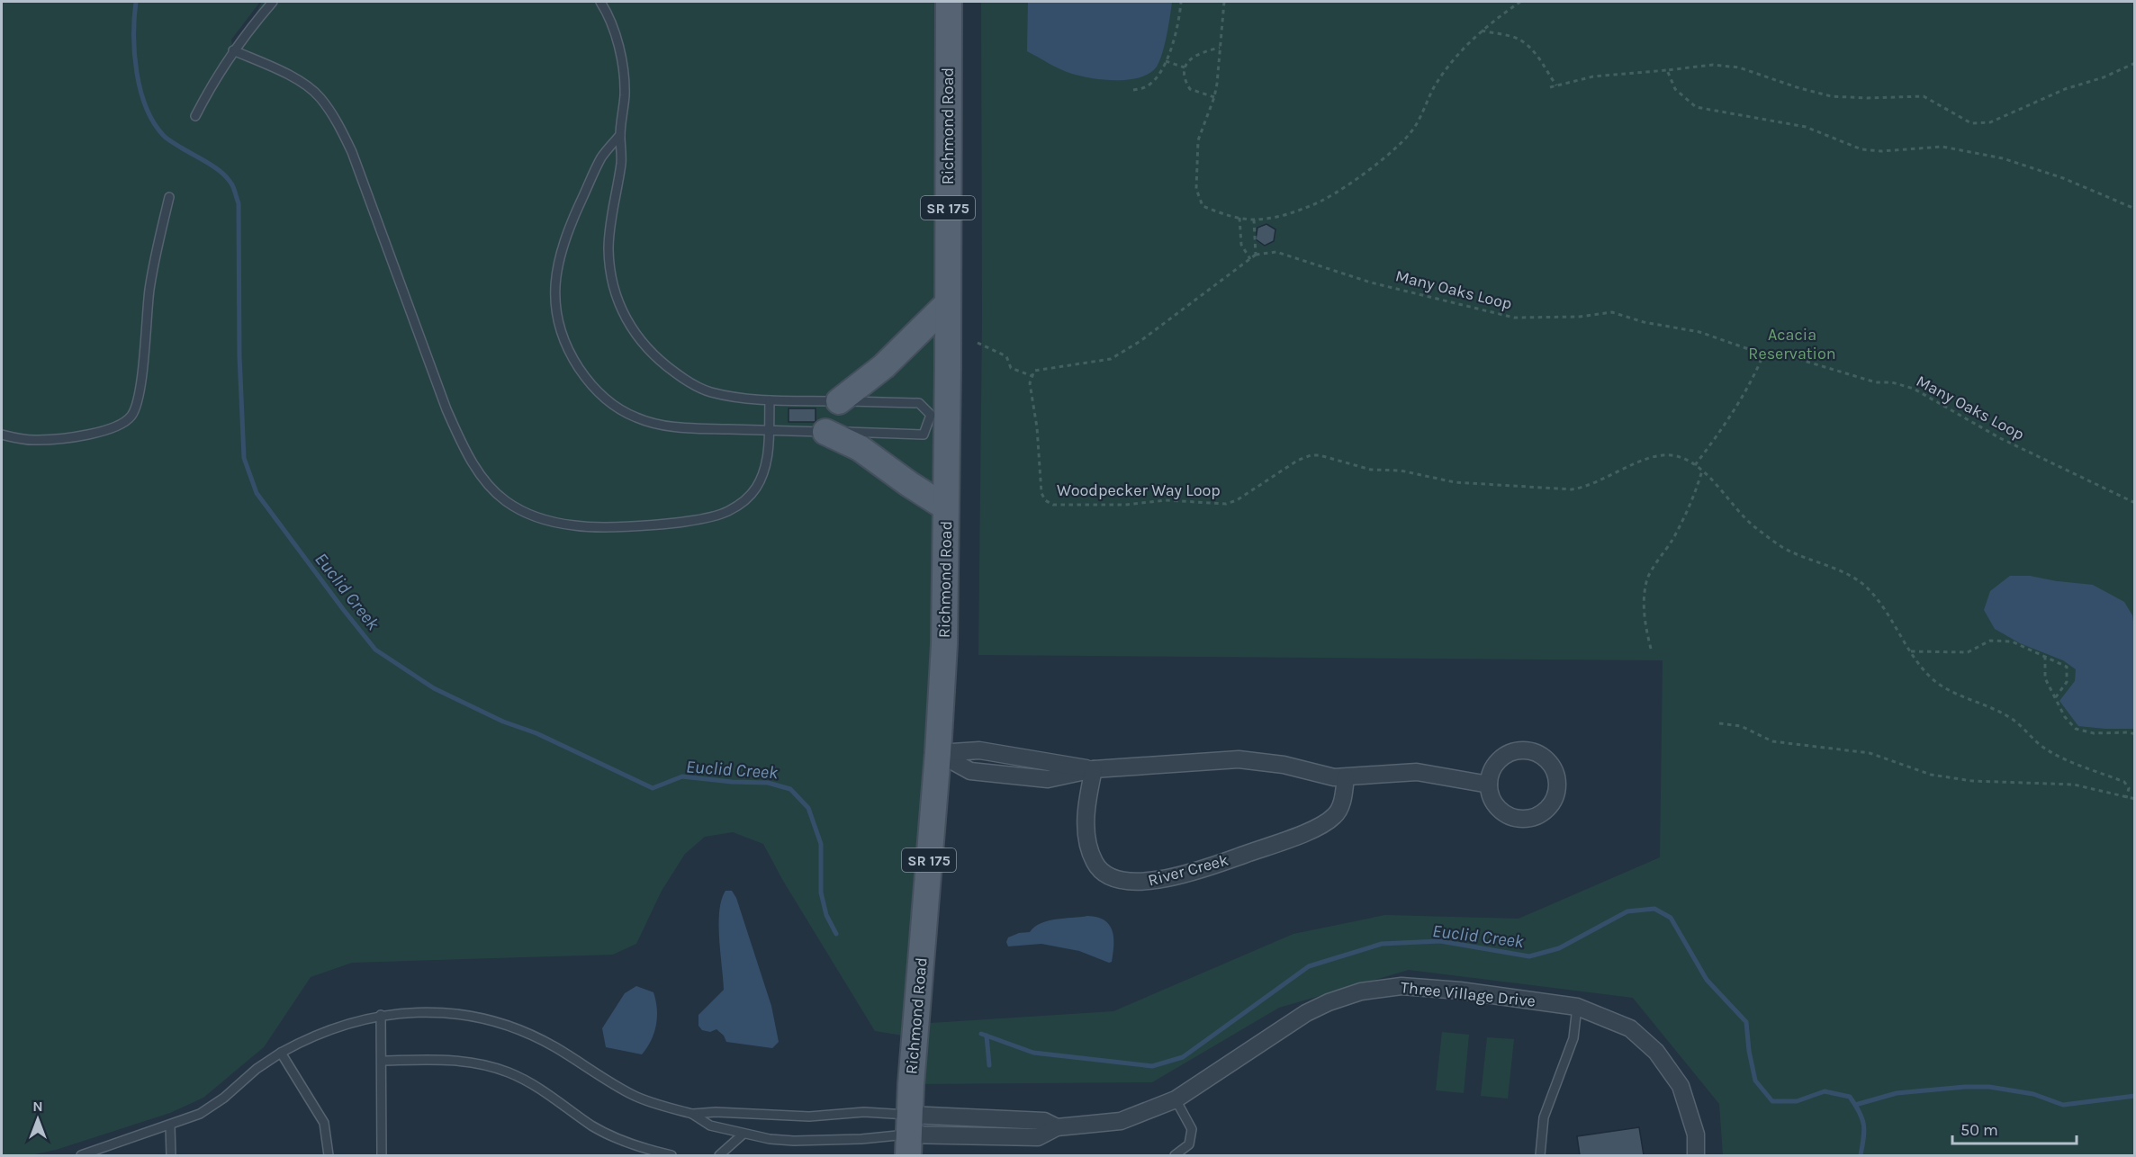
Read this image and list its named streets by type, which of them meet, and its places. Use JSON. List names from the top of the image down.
{
  "streets": {
    "main road": ["Richmond Road", "SR 175"],
    "street": ["River Creek", "Three Village Drive"],
    "path": ["Many Oaks Loop", "Woodpecker Way Loop"]
  },
  "crossings": [
    ["Richmond Road", "Three Village Drive"]
  ],
  "water": ["Euclid Creek"],
  "parks": ["Acacia Reservation"],
  "scale_bar": "50 m",
  "north": "top"
}
